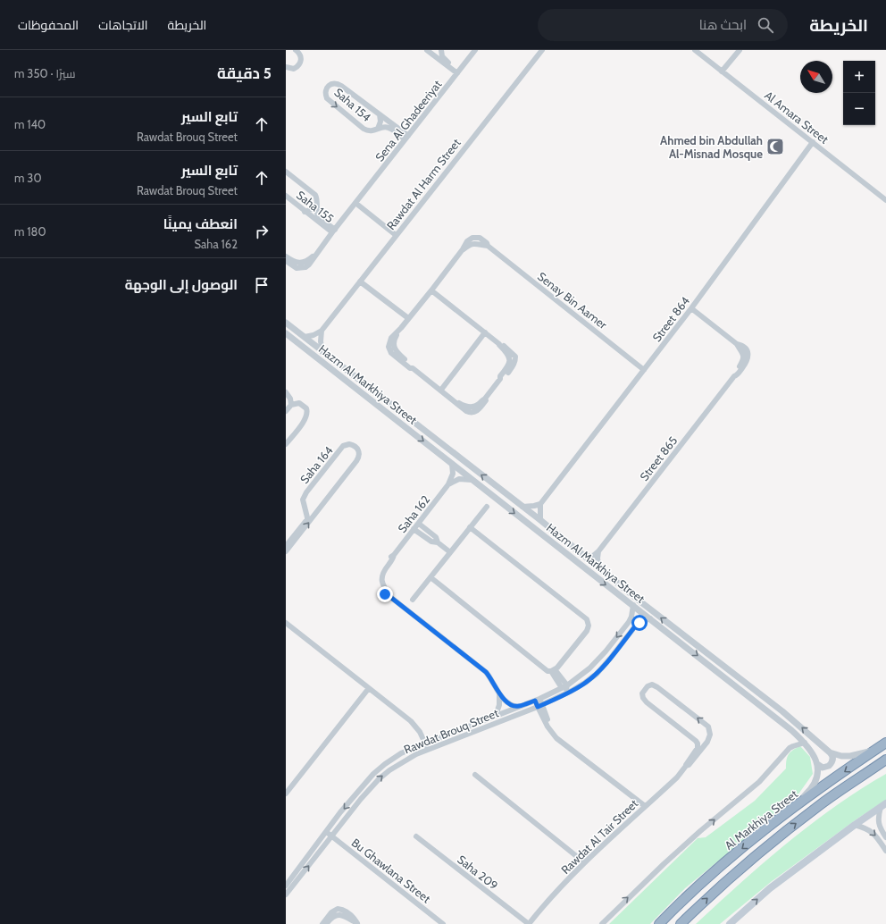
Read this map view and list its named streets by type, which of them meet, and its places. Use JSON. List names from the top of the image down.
{
  "streets": {
    "highway": ["Al Markhiya Street"],
    "street": [
      "Saha 154",
      "Al Amara Street",
      "Sena Al Ghadeeriyat",
      "Rawdat Al Harm Street",
      "Saha 155",
      "Senay Bin Aamer",
      "Street 864",
      "Hazm Al Markhiya Street",
      "Street 865",
      "Saha 164",
      "Saha 162",
      "Rawdat Brouq Street",
      "Rawdat Al Tair Street",
      "Bu Ghawlana Street",
      "Saha 209"
    ]
  },
  "crossings": [
    ["Saha 154", "Sena Al Ghadeeriyat"],
    ["Al Amara Street", "Street 864"],
    ["Sena Al Ghadeeriyat", "Saha 155"],
    ["Senay Bin Aamer", "Street 864"],
    ["Street 864", "Street 865"],
    ["Hazm Al Markhiya Street", "Saha 162"],
    ["Hazm Al Markhiya Street", "Rawdat Brouq Street"],
    ["Hazm Al Markhiya Street", "Al Markhiya Street"],
    ["Saha 162", "Rawdat Brouq Street"],
    ["Rawdat Brouq Street", "Bu Ghawlana Street"],
    ["Rawdat Al Tair Street", "Saha 209"]
  ],
  "places": {
    "mosque": ["Ahmed bin Abdullah Al-Misnad Mosque"]
  },
  "north": "top left",
  "page": {
    "header": "الخريطة",
    "search": "ابحث هنا",
    "nav": ["الخريطة", "الاتجاهات", "المحفوظات"],
    "heading": ["5 دقيقة", "سيرًا · 350 m"],
    "map_buttons": ["+", "−"],
    "list": [
      ["تابع السير", "Rawdat Brouq Street", "140 m"],
      ["تابع السير", "Rawdat Brouq Street", "30 m"],
      ["انعطف يمينًا", "Saha 162", "180 m"],
      "الوصول إلى الوجهة"
    ]
  }
}
